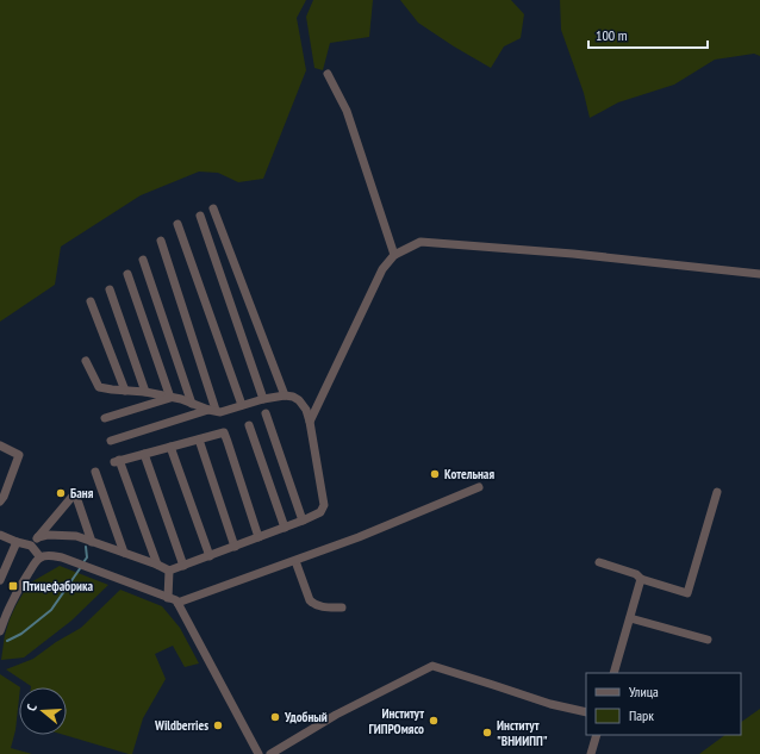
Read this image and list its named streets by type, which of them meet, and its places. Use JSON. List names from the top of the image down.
{
  "places": {
    "other": [
      "Котельная",
      "Баня",
      "Удобный",
      "Институт ГИПРОмясо",
      "Wildberries",
      "Институт \"ВНИИПП\""
    ],
    "transit": ["Птицефабрика"]
  },
  "legend": ["Улица", "Парк"],
  "scale_bar": "100 m",
  "north": "left"
}
